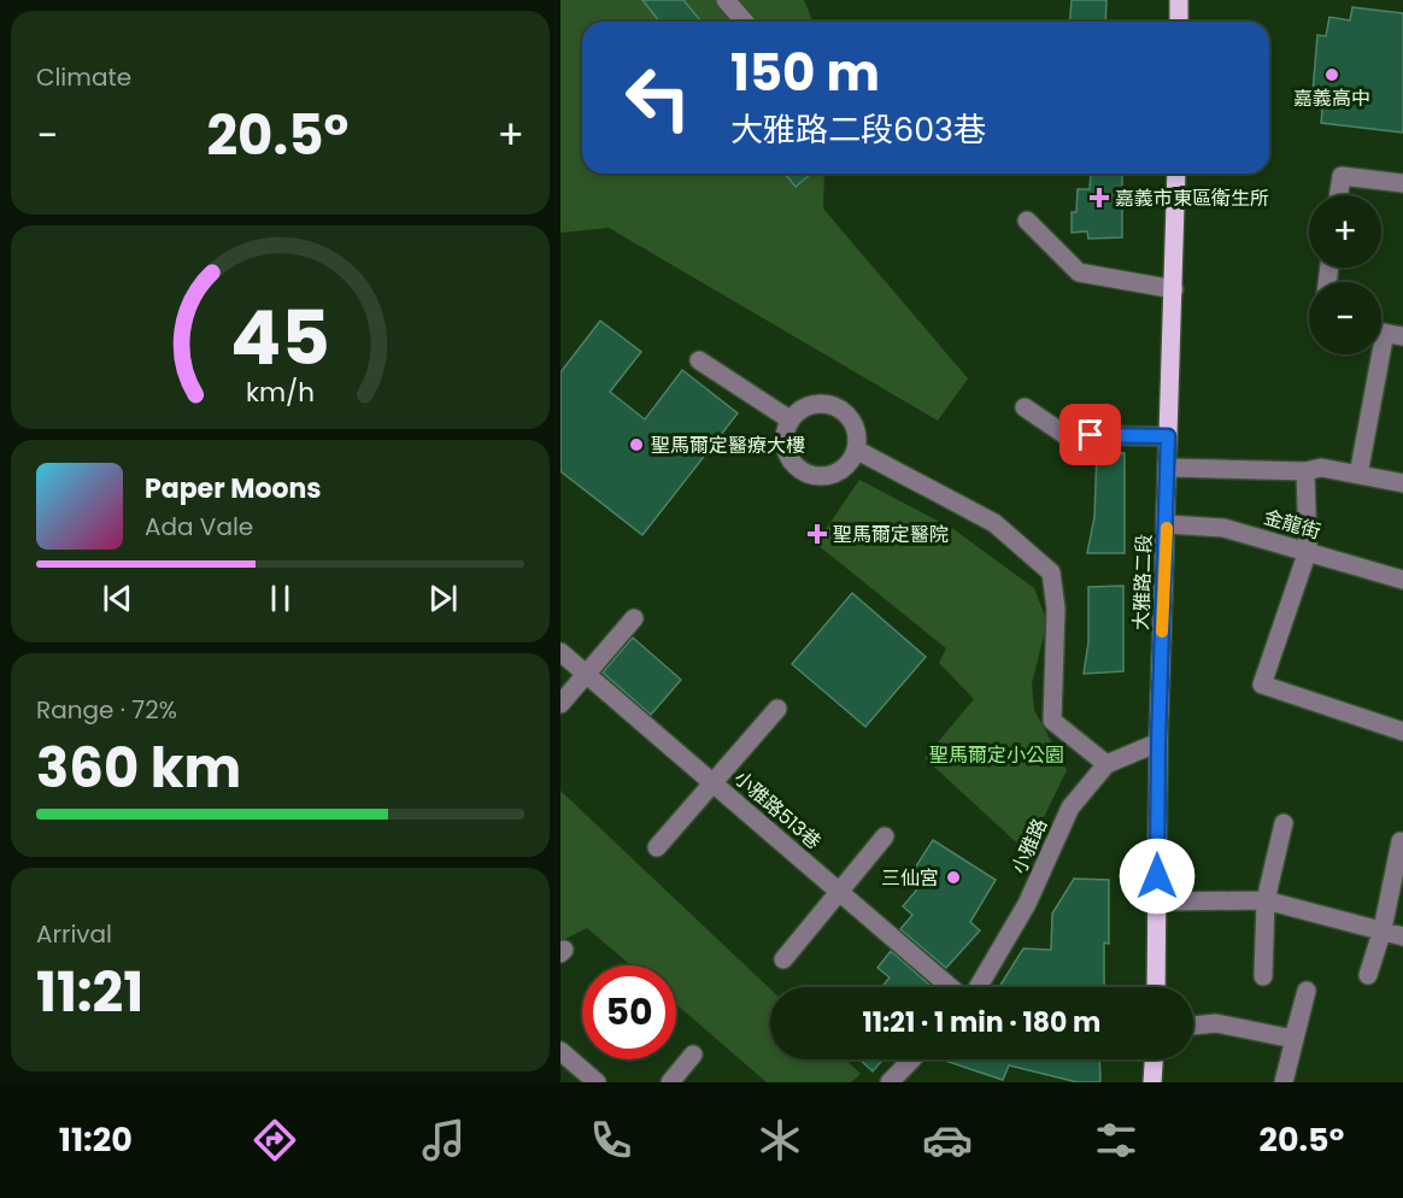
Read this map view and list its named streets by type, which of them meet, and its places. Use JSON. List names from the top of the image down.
{
  "streets": {
    "main road": ["大雅路二段"],
    "street": ["金龍街", "小雅路513巷", "小雅路"]
  },
  "crossings": [
    ["金龍街", "大雅路二段"],
    ["大雅路二段", "小雅路"]
  ],
  "parks": ["聖馬爾定小公園"],
  "places": {
    "other": ["嘉義高中", "聖馬爾定醫療大樓", "三仙宮"],
    "health": ["嘉義市東區衛生所", "聖馬爾定醫院"]
  },
  "page": {
    "tile": [
      "Climate",
      ["Range · 72%", "360 km"],
      ["Arrival", "11:21"]
    ],
    "turn": ["150 m", "大雅路二段603巷"],
    "heat": ["−", "20.5°", "+"],
    "map_buttons": ["+", "−"],
    "song": ["Paper Moons", "Ada Vale"],
    "limit": "50",
    "trip": "11:21 · 1 min · 180 m",
    "tabs": ["11:20", "20.5°"],
    "gauge": ["45", "km/h"]
  }
}
